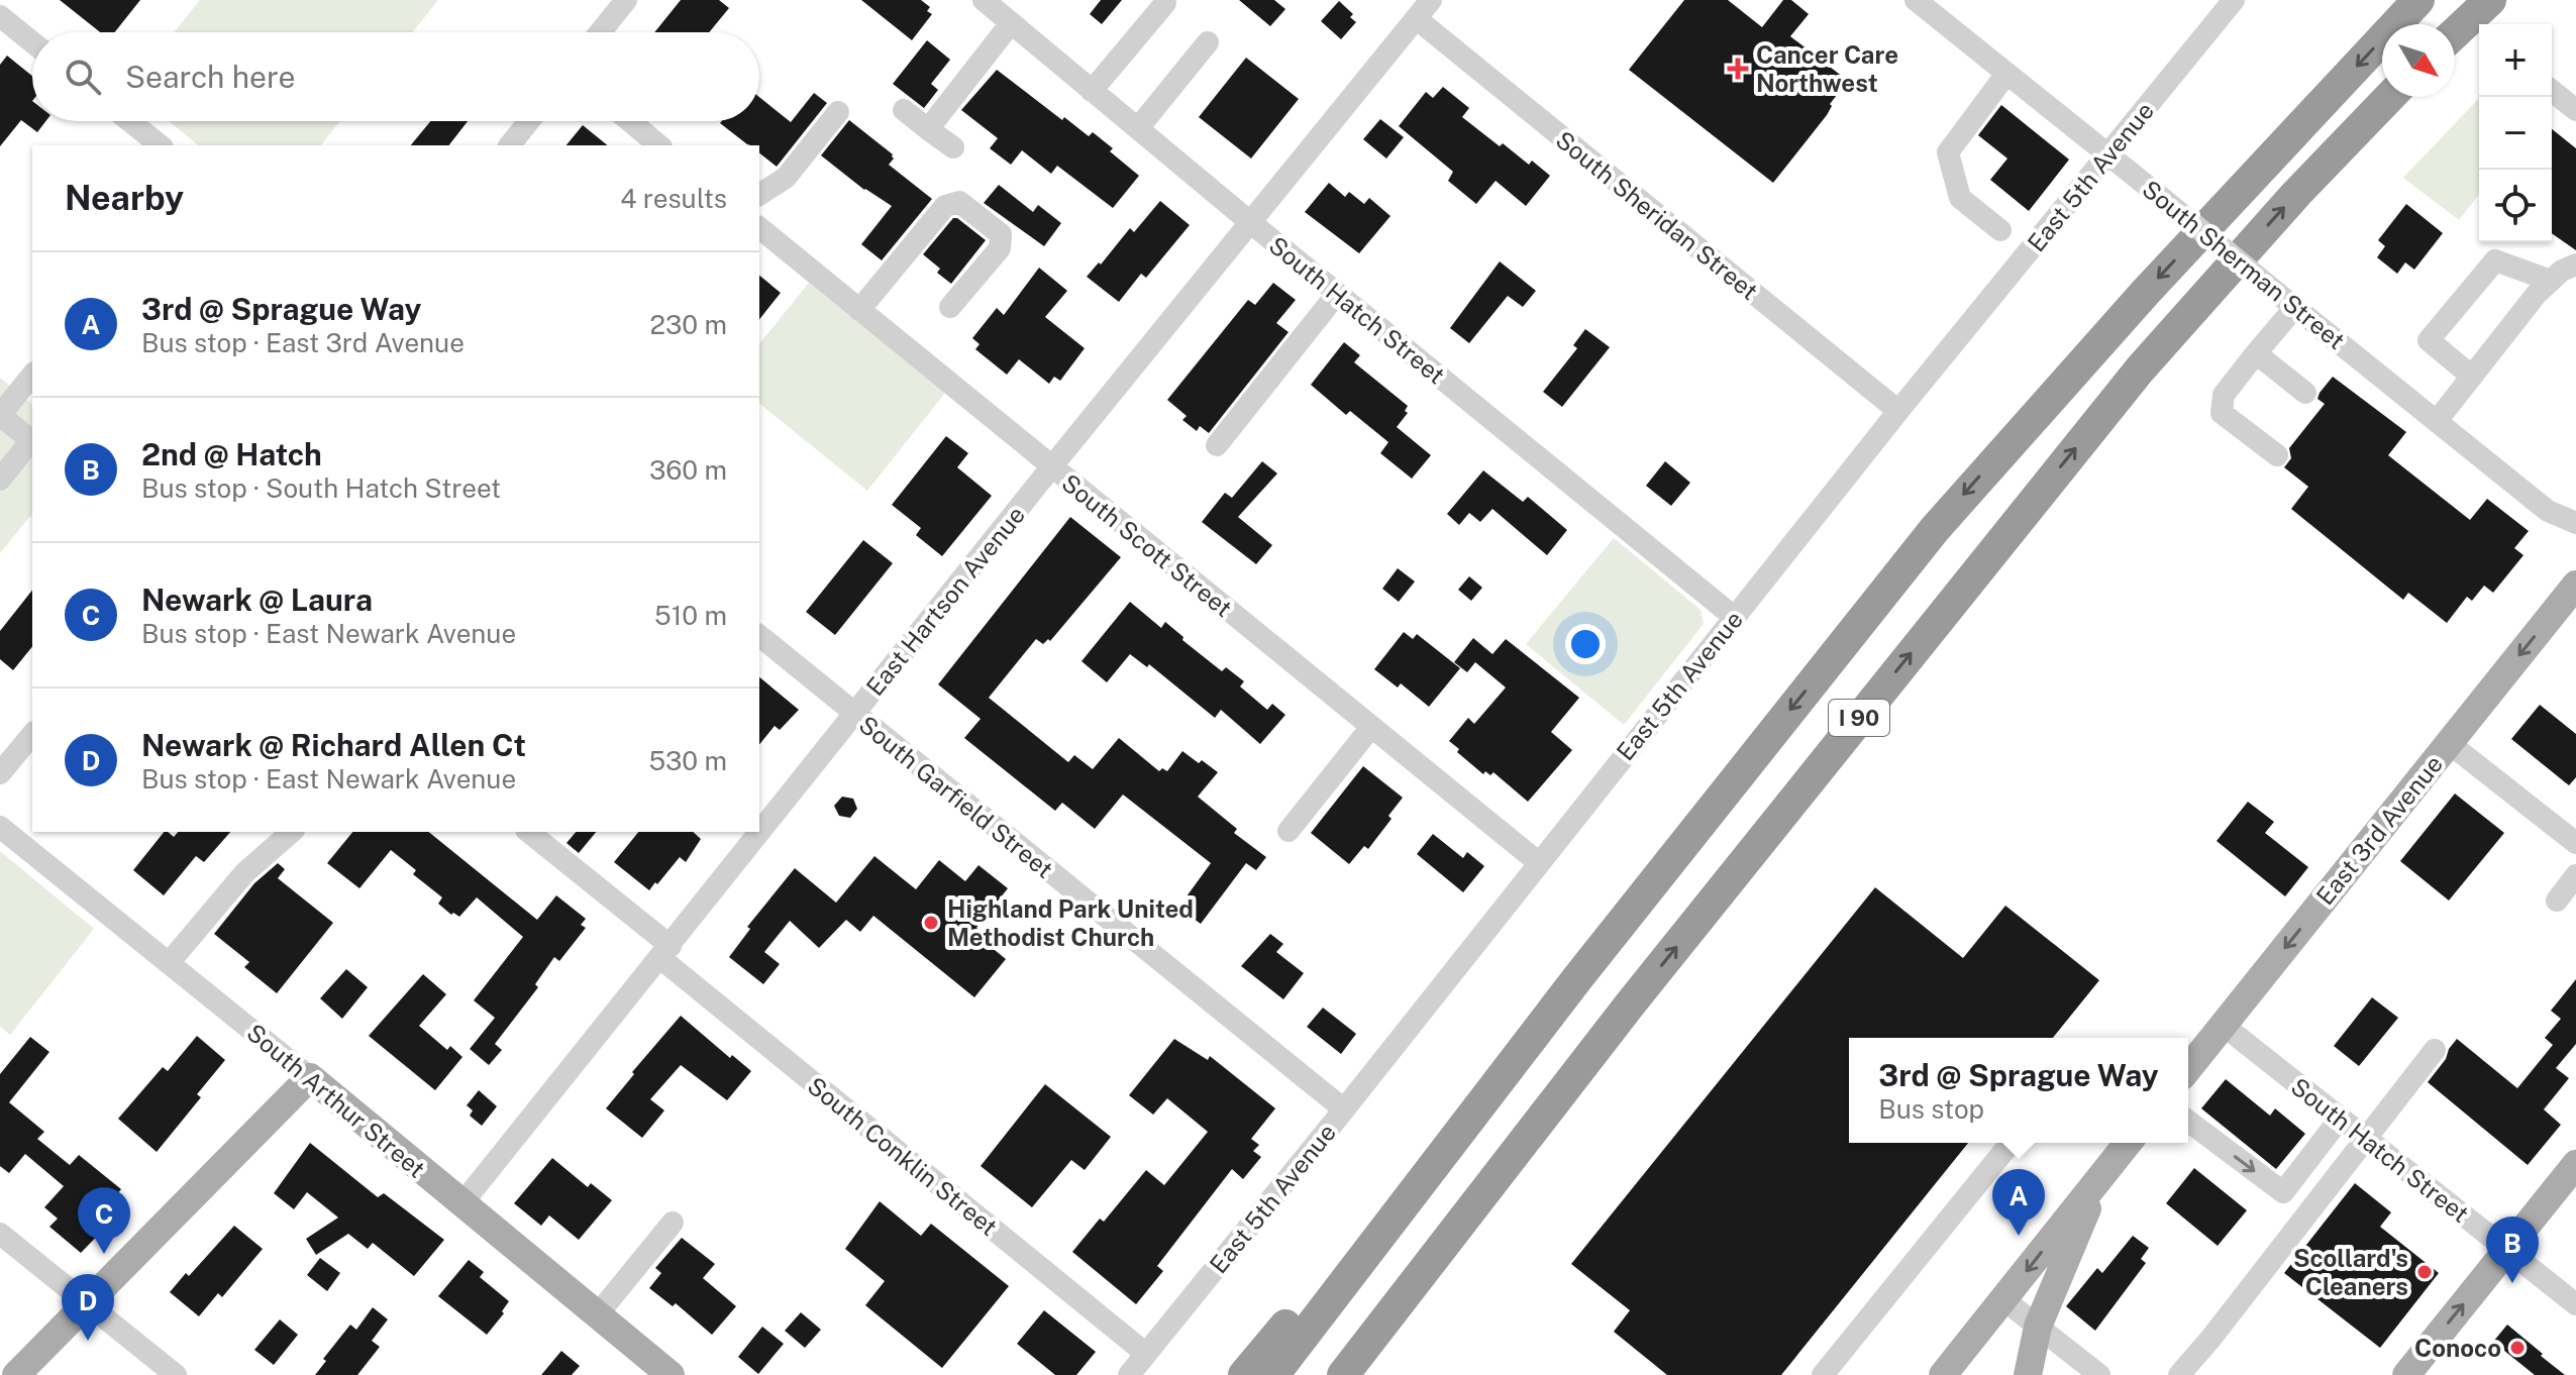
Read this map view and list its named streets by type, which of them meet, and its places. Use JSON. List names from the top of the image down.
{
  "streets": {
    "highway": ["I 90"],
    "main road": ["East 3rd Avenue", "South Arthur Street"],
    "street": [
      "East 5th Avenue",
      "South Sheridan Street",
      "South Sherman Street",
      "South Hatch Street",
      "South Scott Street",
      "East Hartson Avenue",
      "South Garfield Street",
      "South Conklin Street"
    ]
  },
  "crossings": [
    ["East 5th Avenue", "South Sheridan Street"],
    ["East 5th Avenue", "South Sherman Street"],
    ["East 5th Avenue", "South Hatch Street"],
    ["East 5th Avenue", "South Scott Street"],
    ["East 5th Avenue", "South Garfield Street"],
    ["East 5th Avenue", "South Conklin Street"],
    ["South Sheridan Street", "East Hartson Avenue"],
    ["South Hatch Street", "East Hartson Avenue"],
    ["South Hatch Street", "East 3rd Avenue"],
    ["South Scott Street", "East Hartson Avenue"],
    ["East Hartson Avenue", "South Garfield Street"],
    ["East Hartson Avenue", "South Arthur Street"],
    ["East Hartson Avenue", "South Conklin Street"]
  ],
  "one_way": ["East 3rd Avenue"],
  "places": {
    "health": ["Cancer Care Northwest"],
    "other": ["Highland Park United Methodist Church", "Scollard's Cleaners", "Conoco"]
  },
  "north": "bottom right",
  "page": {
    "map_buttons": ["+", "−"],
    "search": "Search here",
    "heading": ["Nearby", "4 results"],
    "list": [
      {
        "mark": "A",
        "name": "3rd @ Sprague Way",
        "note": "Bus stop · East 3rd Avenue",
        "value": "230 m"
      },
      {
        "mark": "B",
        "name": "2nd @ Hatch",
        "note": "Bus stop · South Hatch Street",
        "value": "360 m"
      },
      {
        "mark": "C",
        "name": "Newark @ Laura",
        "note": "Bus stop · East Newark Avenue",
        "value": "510 m"
      },
      {
        "mark": "D",
        "name": "Newark @ Richard Allen Ct",
        "note": "Bus stop · East Newark Avenue",
        "value": "530 m"
      }
    ],
    "popup": ["3rd @ Sprague Way", "Bus stop"],
    "pins": [
      "A",
      "C",
      "B",
      "D"
    ]
  }
}
